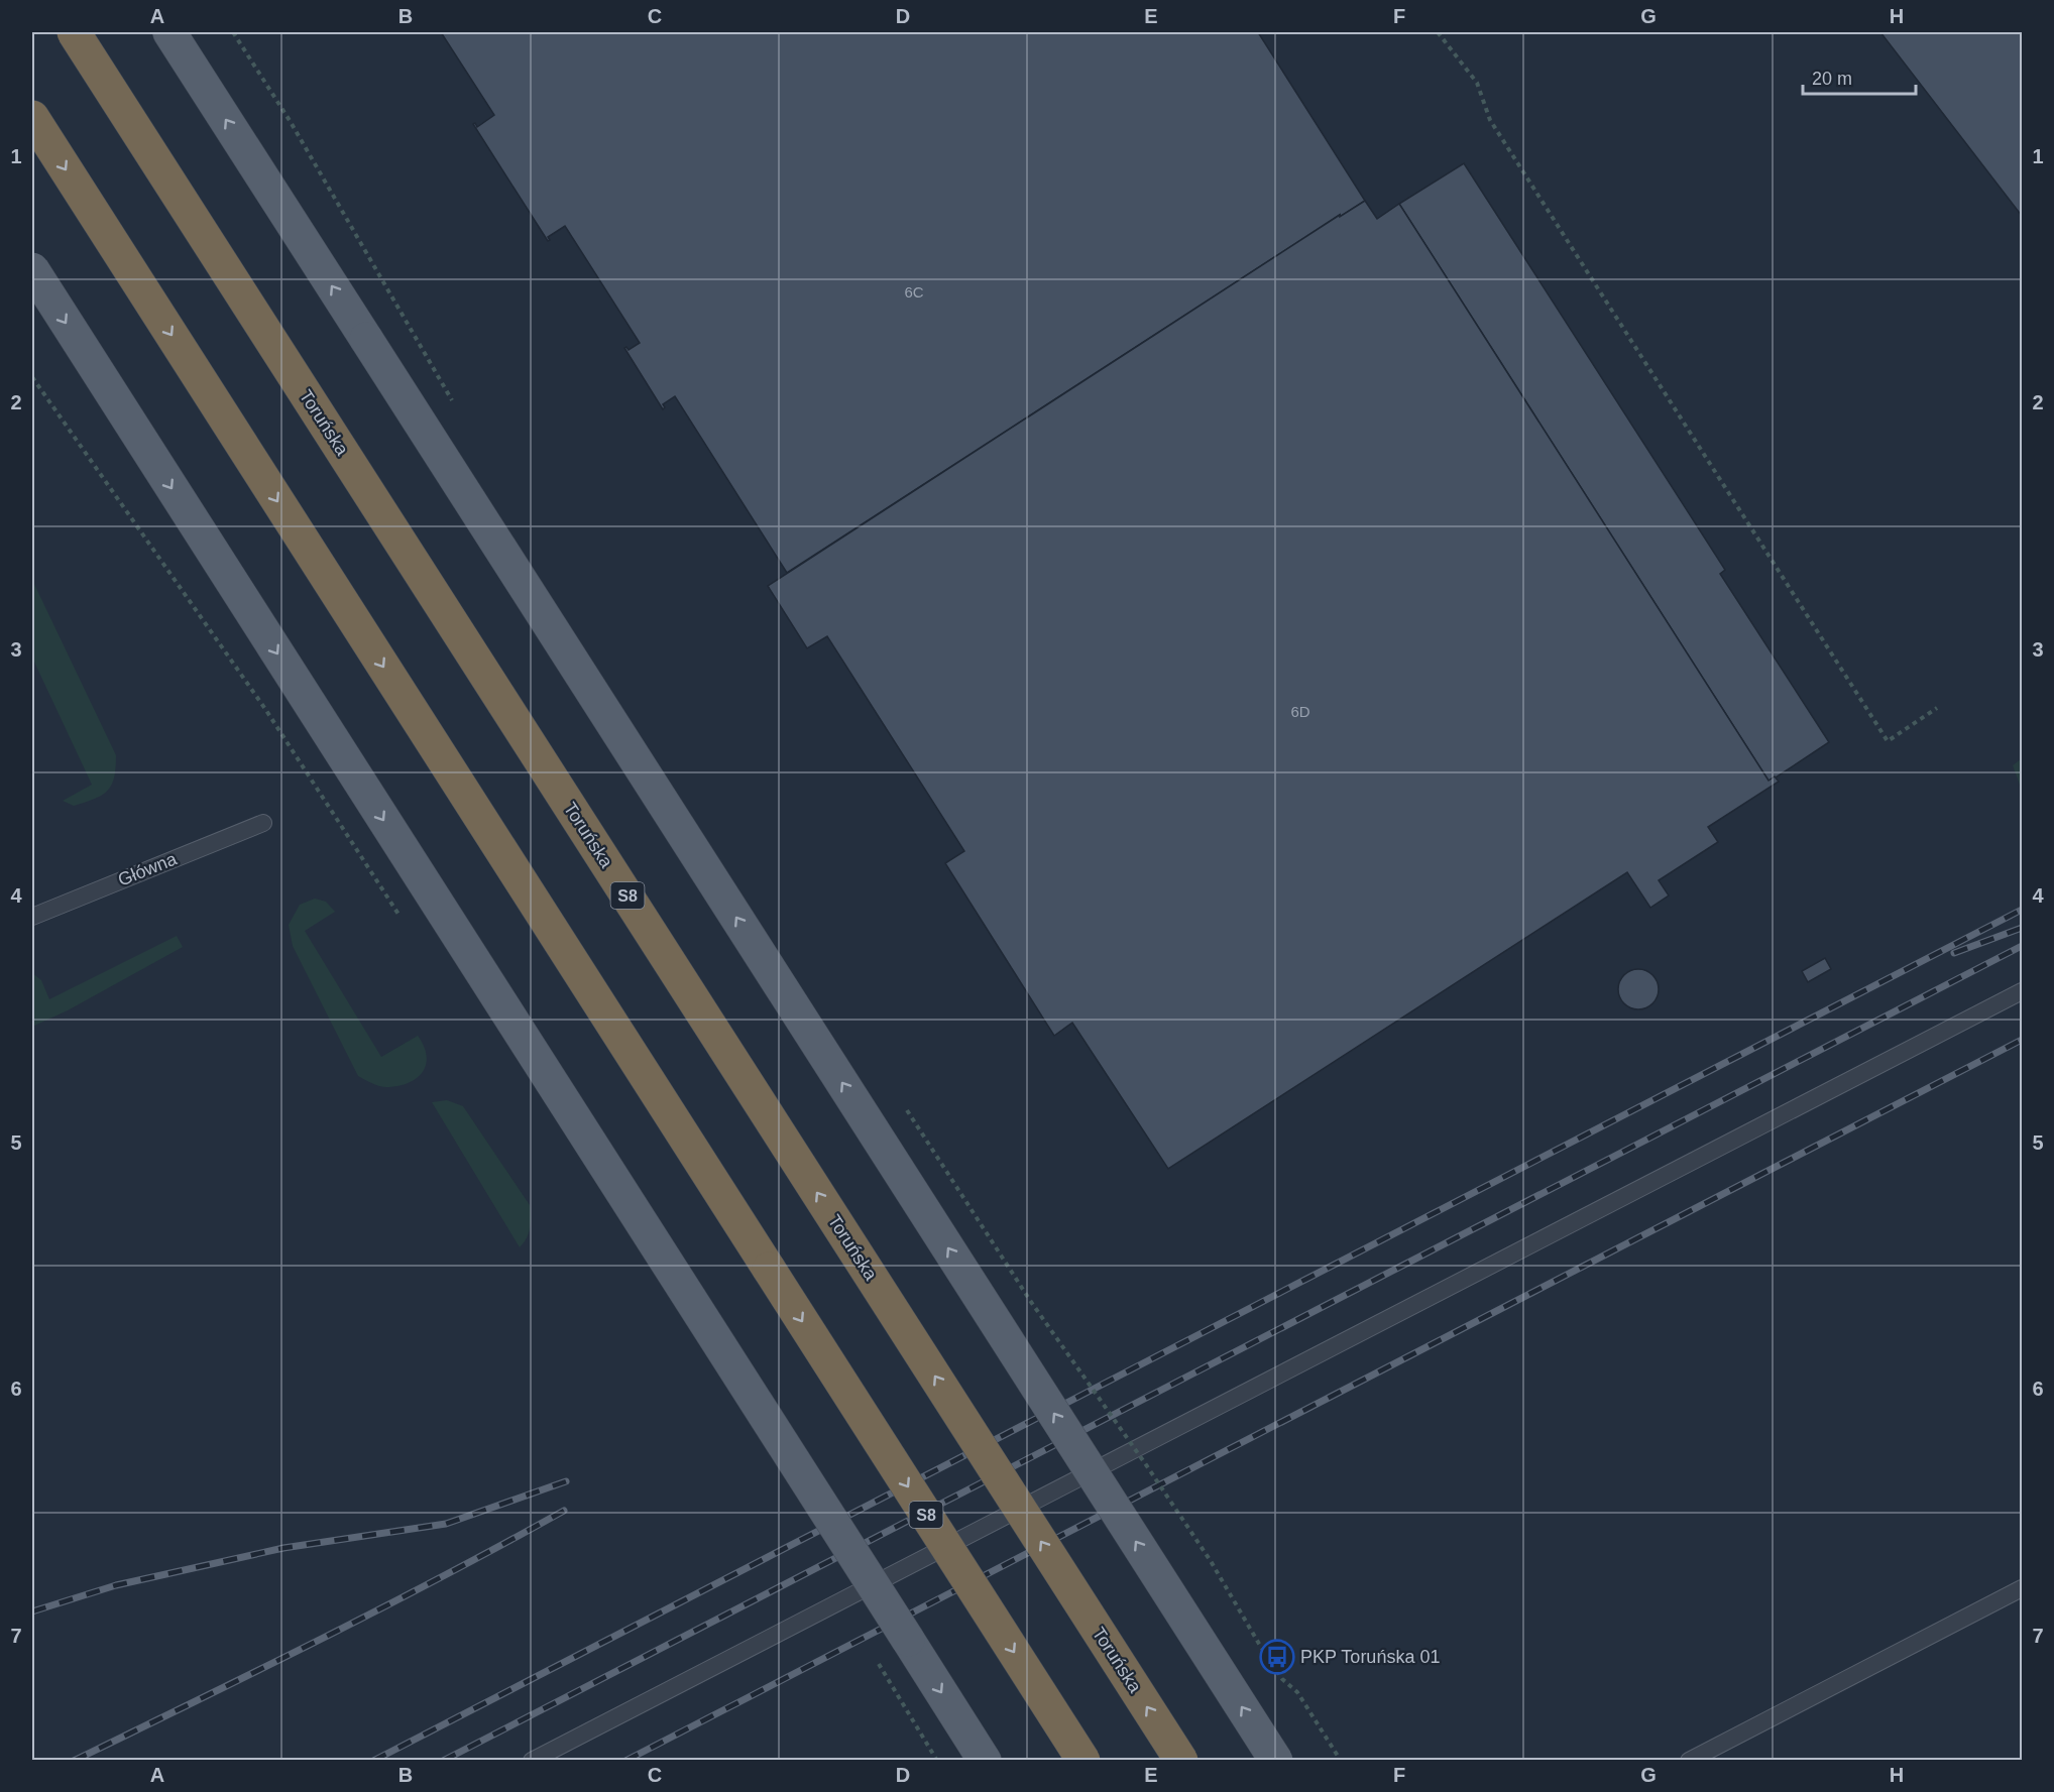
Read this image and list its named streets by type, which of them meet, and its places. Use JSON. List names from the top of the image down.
{
  "streets": {
    "highway": ["Toruńska", "S8"],
    "lane": ["Główna"]
  },
  "places": {
    "bus stop": ["PKP Toruńska 01"]
  },
  "house_numbers": ["6C", "6D"],
  "scale_bar": "20 m",
  "grid": {
    "columns": [
      "A",
      "B",
      "C",
      "D",
      "E",
      "F",
      "G",
      "H"
    ],
    "rows": [
      "1",
      "2",
      "3",
      "4",
      "5",
      "6",
      "7"
    ]
  }
}
